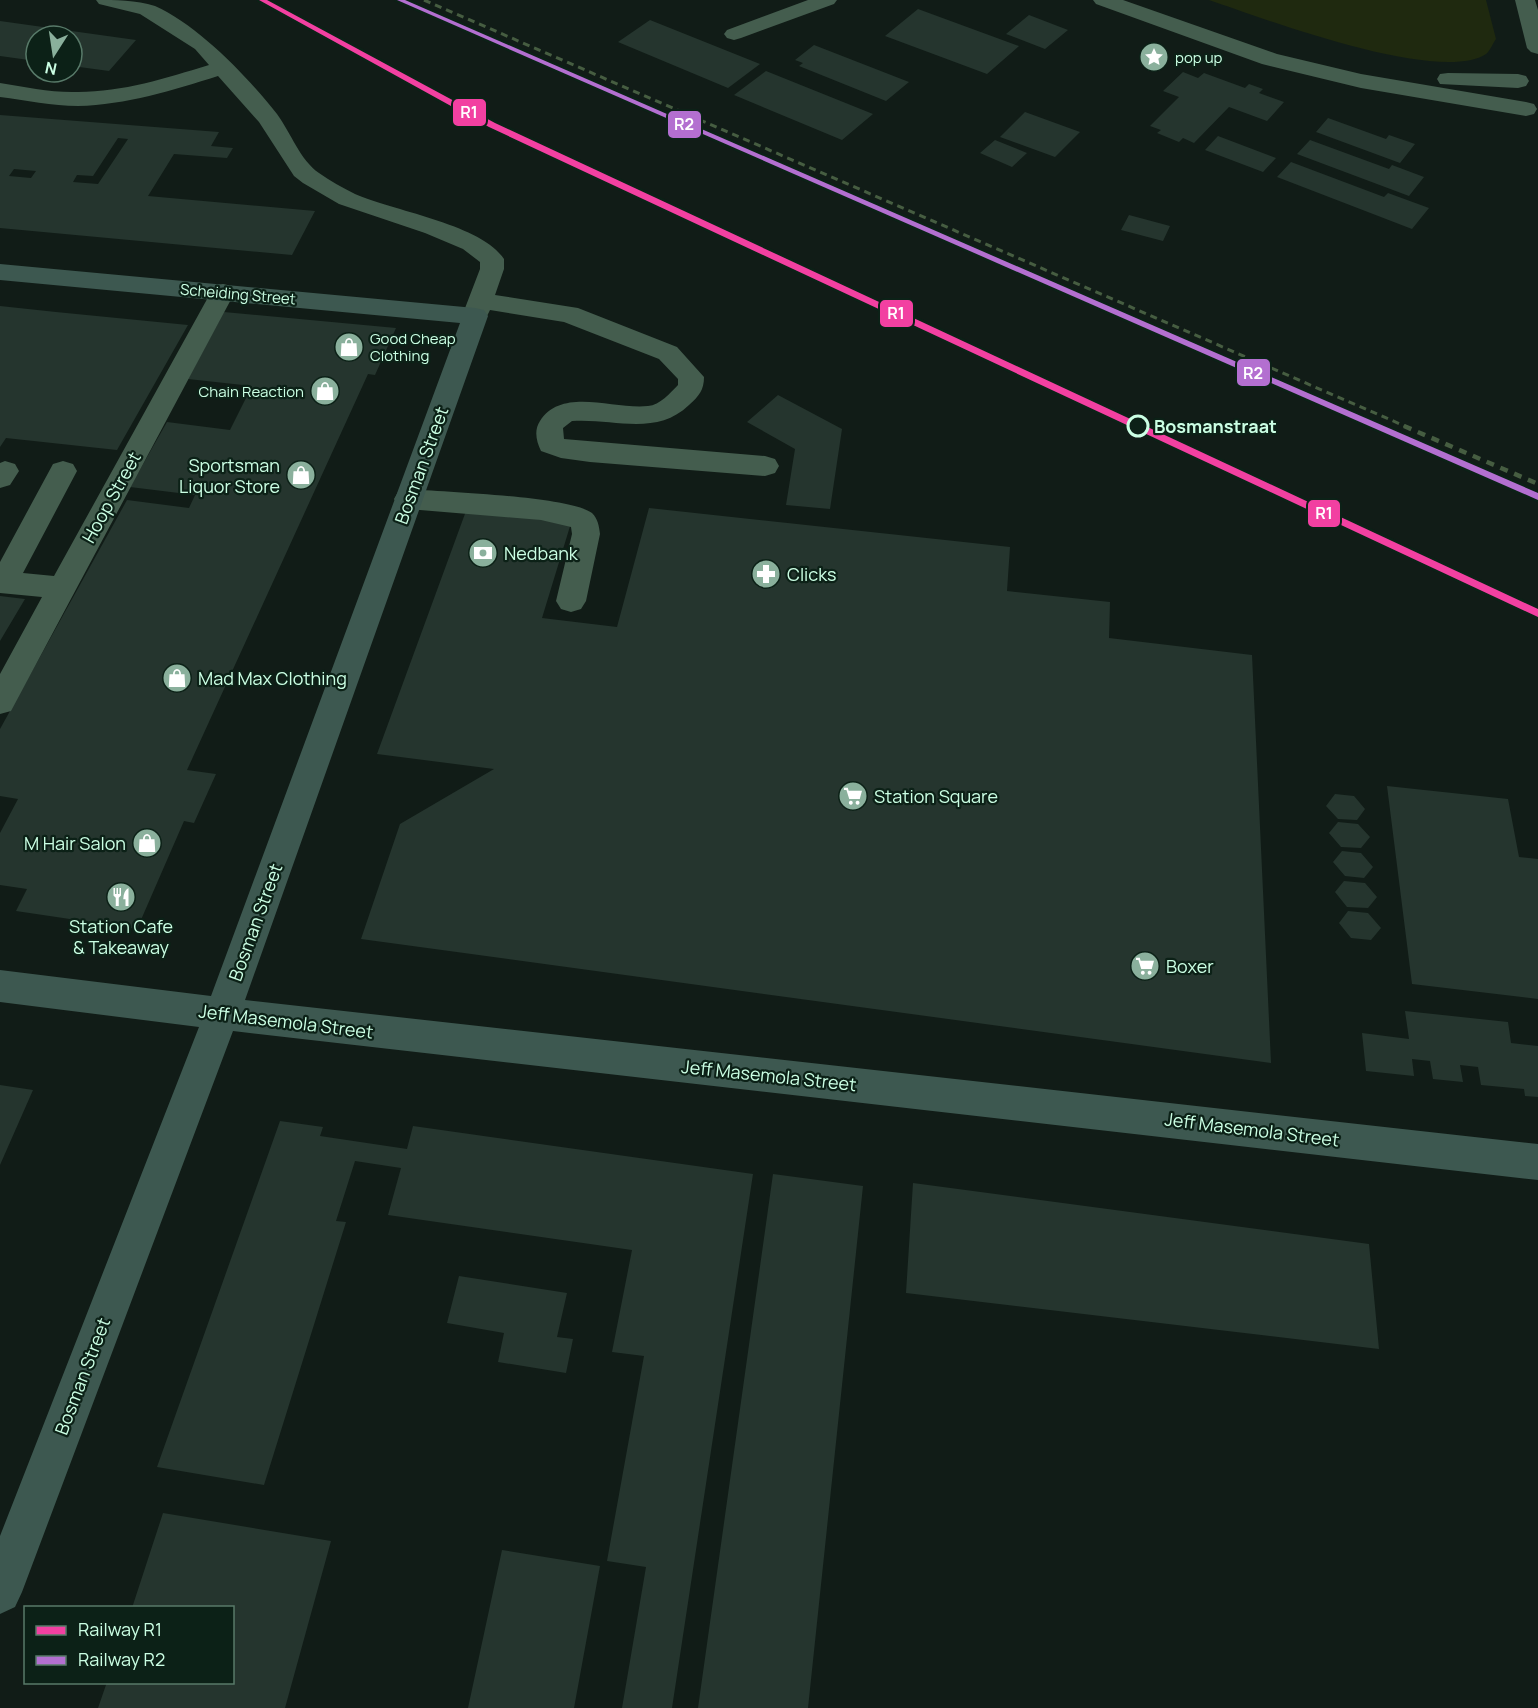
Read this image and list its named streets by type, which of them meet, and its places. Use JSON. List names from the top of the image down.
{
  "streets": {
    "main road": ["Scheiding Street", "Bosman Street", "Jeff Masemola Street"],
    "street": ["Hoop Street"]
  },
  "crossings": [
    ["Scheiding Street", "Bosman Street"],
    ["Scheiding Street", "Hoop Street"],
    ["Bosman Street", "Jeff Masemola Street"]
  ],
  "places": {
    "place": ["pop up"],
    "shop": [
      "Good Cheap Clothing",
      "Chain Reaction",
      "Sportsman Liquor Store",
      "Mad Max Clothing",
      "M Hair Salon"
    ],
    "other": ["Bosmanstraat"],
    "bank": ["Nedbank"],
    "pharmacy": ["Clicks"],
    "supermarket": ["Station Square", "Boxer"],
    "restaurant": ["Station Cafe & Takeaway"]
  },
  "lines": ["rail line R1", "rail line R2"],
  "legend": ["Railway R1", "Railway R2"],
  "north": "bottom"
}
